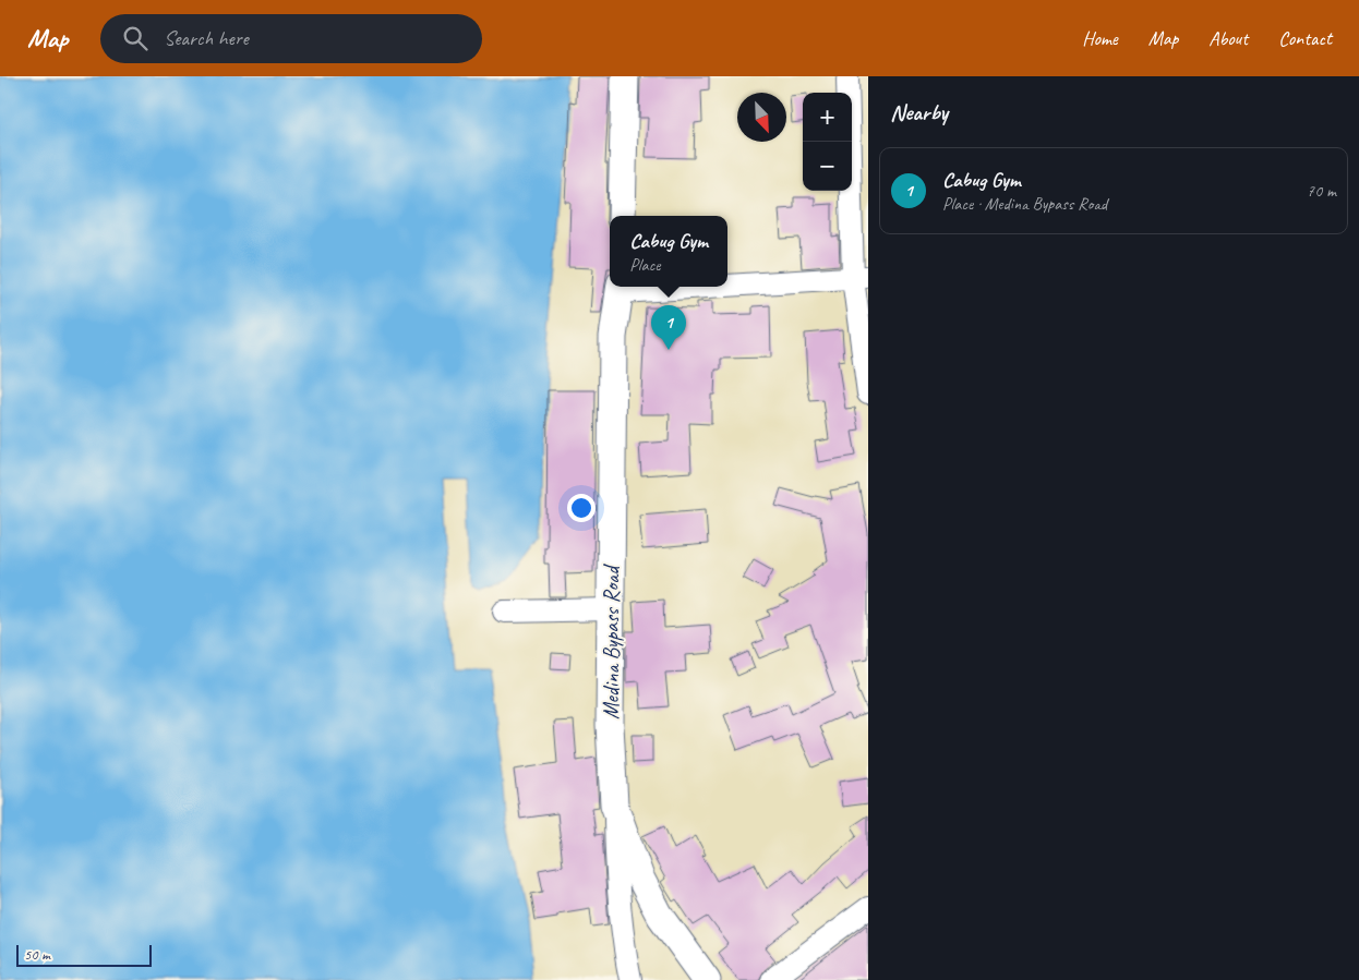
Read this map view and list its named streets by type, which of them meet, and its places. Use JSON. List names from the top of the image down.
{
  "streets": {
    "main road": ["Medina Bypass Road"]
  },
  "scale_bar": "50 m",
  "north": "bottom right",
  "page": {
    "header": "Map",
    "search": "Search here",
    "nav": [
      "Home",
      "Map",
      "About",
      "Contact"
    ],
    "heading": "Nearby",
    "map_buttons": ["+", "−"],
    "list": [
      {
        "mark": "1",
        "name": "Cabug Gym",
        "note": "Place · Medina Bypass Road",
        "value": "70 m"
      }
    ],
    "popup": ["Cabug Gym", "Place"],
    "pins": "1",
    "scale": "50 m"
  }
}
